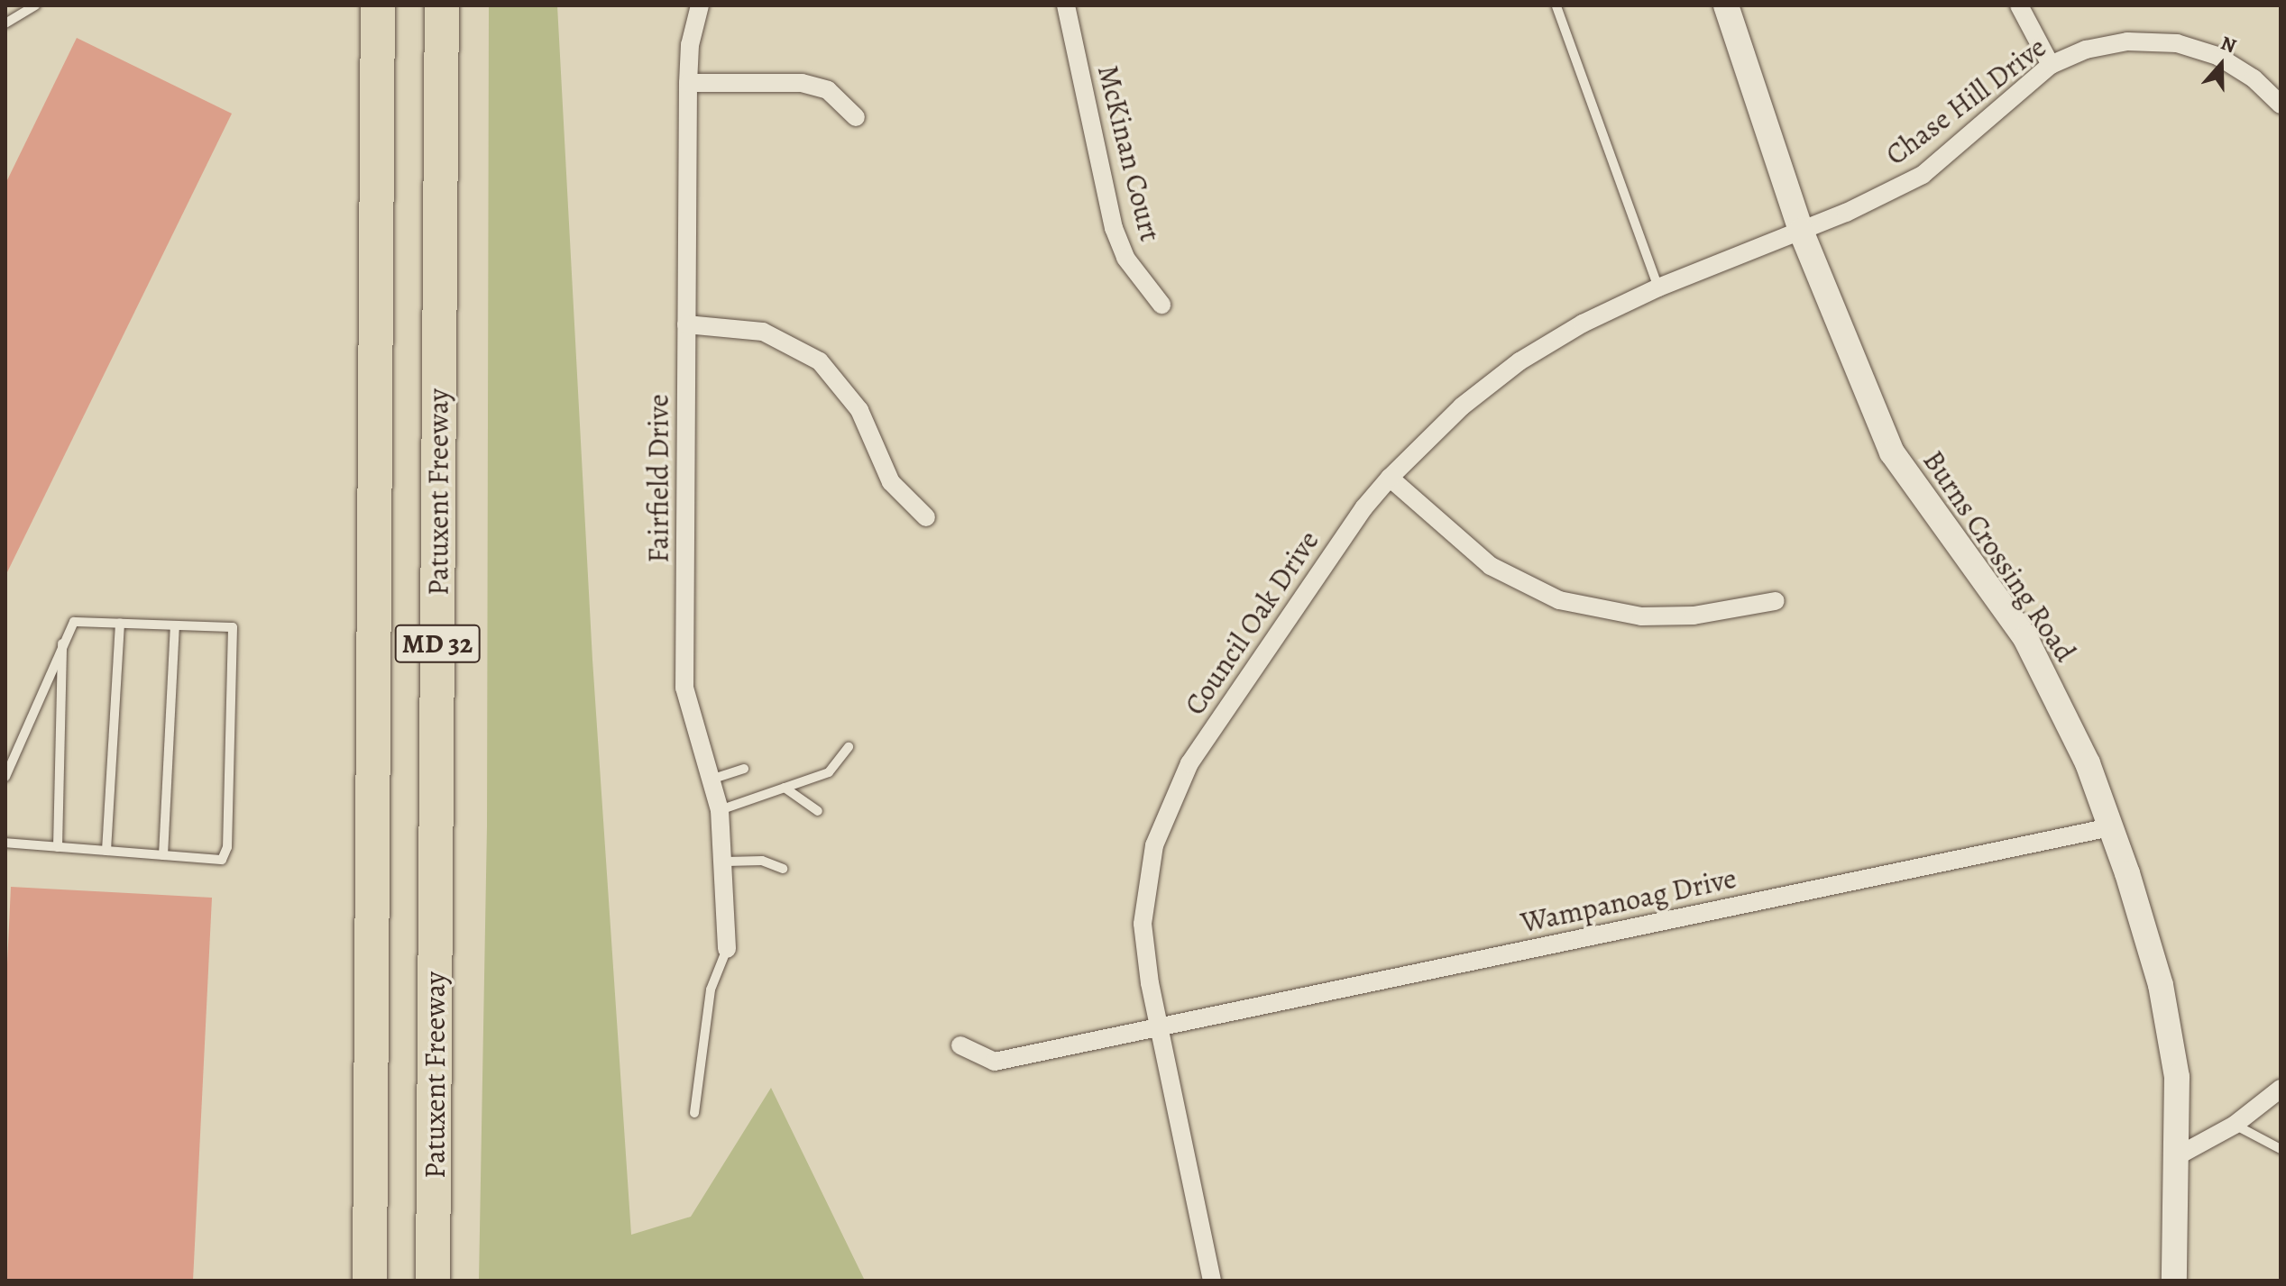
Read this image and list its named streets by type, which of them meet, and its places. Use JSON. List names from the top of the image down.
{
  "streets": {
    "highway": ["Patuxent Freeway", "MD 32"],
    "street": [
      "Chase Hill Drive",
      "McKinan Court",
      "Fairfield Drive",
      "Burns Crossing Road",
      "Council Oak Drive",
      "Wampanoag Drive"
    ]
  },
  "crossings": [
    ["Chase Hill Drive", "Burns Crossing Road"],
    ["Chase Hill Drive", "Council Oak Drive"],
    ["Burns Crossing Road", "Council Oak Drive"],
    ["Burns Crossing Road", "Wampanoag Drive"],
    ["Council Oak Drive", "Wampanoag Drive"]
  ],
  "north": "top"
}
